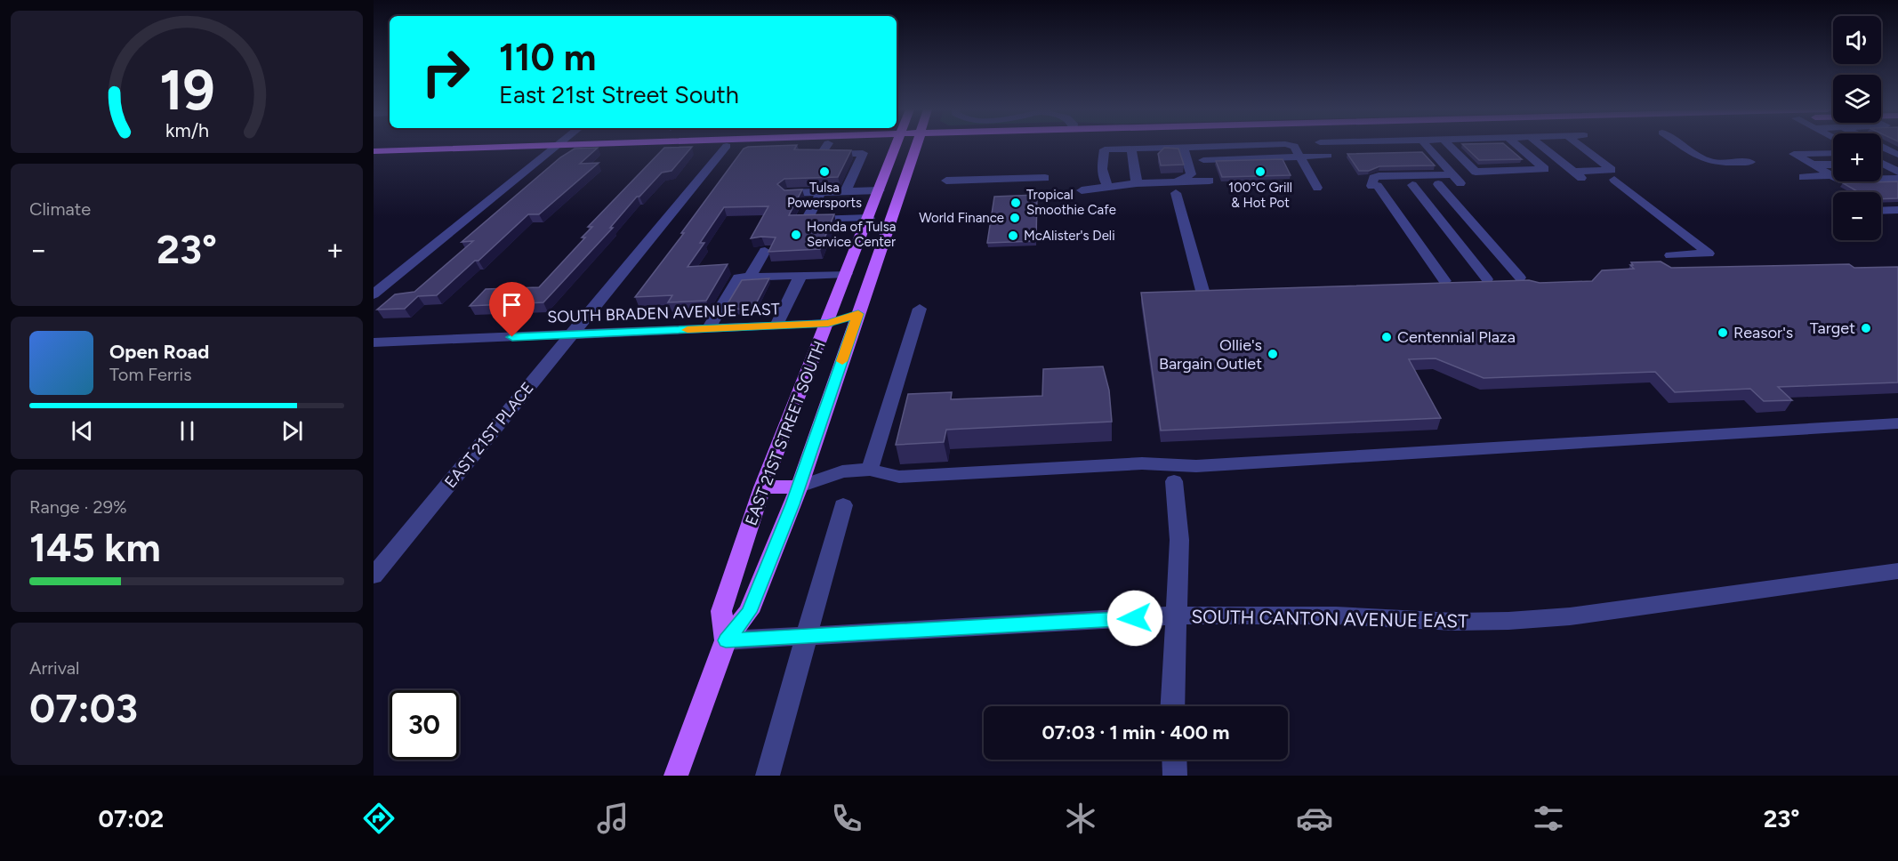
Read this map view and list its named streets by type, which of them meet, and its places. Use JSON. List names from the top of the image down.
{
  "streets": {
    "main road": ["EAST 21ST STREET SOUTH"],
    "street": ["SOUTH BRADEN AVENUE EAST", "EAST 21ST PLACE", "SOUTH CANTON AVENUE EAST"]
  },
  "crossings": [
    ["SOUTH BRADEN AVENUE EAST", "EAST 21ST STREET SOUTH"],
    ["SOUTH BRADEN AVENUE EAST", "EAST 21ST PLACE"],
    ["EAST 21ST STREET SOUTH", "SOUTH CANTON AVENUE EAST"]
  ],
  "places": [
    "Tulsa Powersports",
    "100°C Grill & Hot Pot",
    "Tropical Smoothie Cafe",
    "World Finance",
    "Honda of Tulsa Service Center",
    "McAlister's Deli",
    "Target",
    "Reasor's",
    "Centennial Plaza",
    "Ollie's Bargain Outlet"
  ],
  "page": {
    "map_buttons": ["+", "−"],
    "turn": ["110 m", "East 21st Street South"],
    "tile": [
      "Climate",
      ["Range · 29%", "145 km"],
      ["Arrival", "07:03"]
    ],
    "heat": ["−", "23°", "+"],
    "song": ["Open Road", "Tom Ferris"],
    "limit": "30",
    "trip": "07:03 · 1 min · 400 m",
    "tabs": ["07:02", "23°"],
    "gauge": ["19", "km/h"]
  }
}
